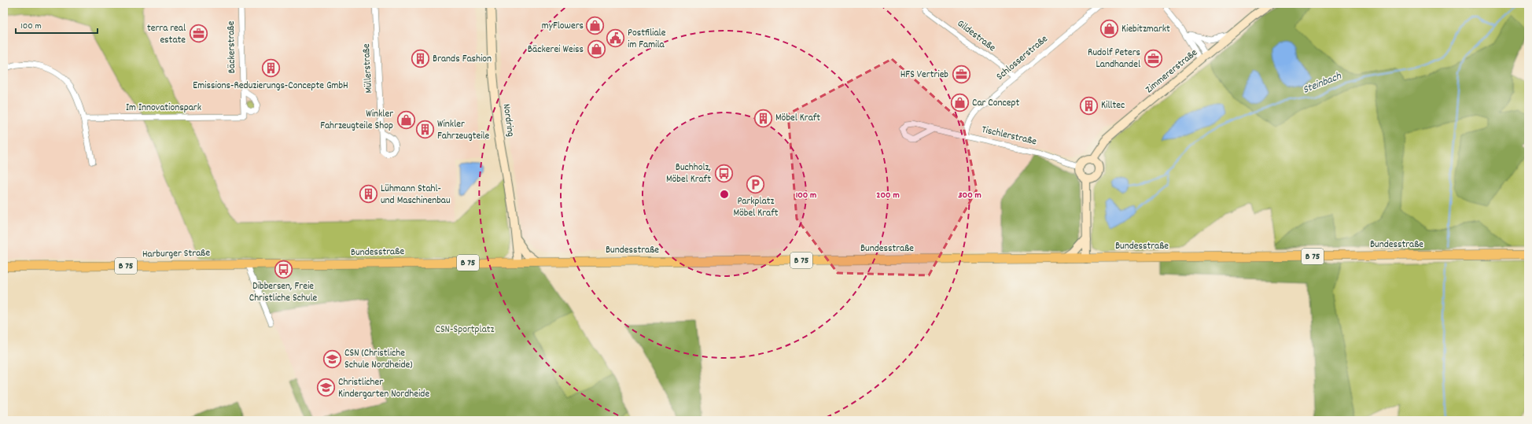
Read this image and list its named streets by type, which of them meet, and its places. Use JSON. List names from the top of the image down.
{
  "streets": {
    "main road": ["Bundesstraße", "Harburger Straße", "B 75"],
    "street": [
      "Gildestraße",
      "Bäckerstraße",
      "Schlosserstraße",
      "Müllerstraße",
      "Zimmererstraße",
      "Im Innovationspark",
      "Nordring",
      "Tischlerstraße"
    ]
  },
  "crossings": [
    ["Gildestraße", "Schlosserstraße"],
    ["Bäckerstraße", "Im Innovationspark"],
    ["Schlosserstraße", "Tischlerstraße"],
    ["Zimmererstraße", "Tischlerstraße"],
    ["Nordring", "Bundesstraße"],
    ["Bundesstraße", "Harburger Straße"]
  ],
  "water": ["Steinbach"],
  "parks": ["CSN-Sportplatz"],
  "places": {
    "shop": [
      "myFlowers",
      "Kiebitzmarkt",
      "Bäckerei Weiss",
      "Car Concept",
      "Winkler Fahrzeugteile Shop"
    ],
    "office": ["terra real estate", "Rudolf Peters Landhandel", "HFS Vertrieb"],
    "public building": ["Postfiliale im Famila"],
    "building": [
      "Brands Fashion",
      "Emissions-Reduzierungs-Concepte GmbH",
      "Killtec",
      "Möbel Kraft",
      "Winkler Fahrzeugteile",
      "Lühmann Stahl- und Maschinenbau"
    ],
    "bus stop": ["Buchholz, Möbel Kraft", "Dibbersen, Freie Christliche Schule"],
    "parking": ["Parkplatz Möbel Kraft"],
    "school or university": ["CSN (Christliche Schule Nordheide)", "Christlicher Kindergarten Nordheide"]
  },
  "scale_bar": "100 m",
  "rings": ["100 m", "200 m", "300 m"]
}
